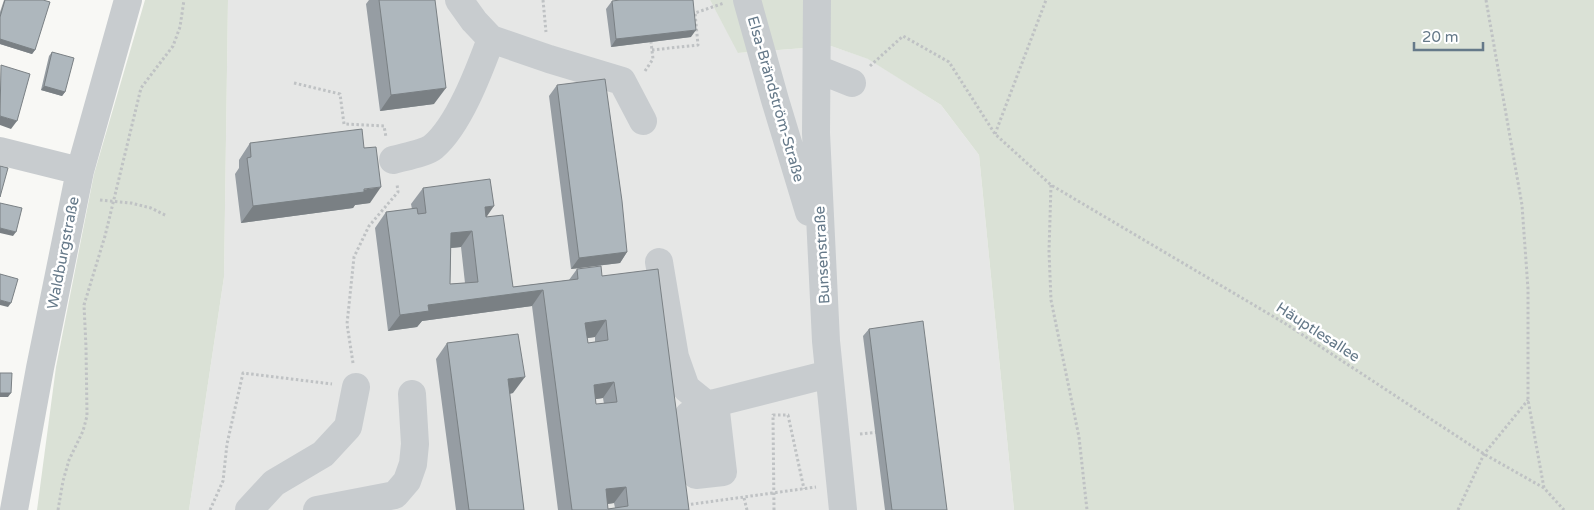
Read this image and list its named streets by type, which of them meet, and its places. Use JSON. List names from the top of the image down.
{
  "streets": {
    "street": ["Elsa-Brändström-Straße", "Waldburgstraße", "Bunsenstraße"],
    "path": ["Häuptlesallee"]
  },
  "crossings": [
    ["Elsa-Brändström-Straße", "Bunsenstraße"]
  ],
  "scale_bar": "20 m"
}
